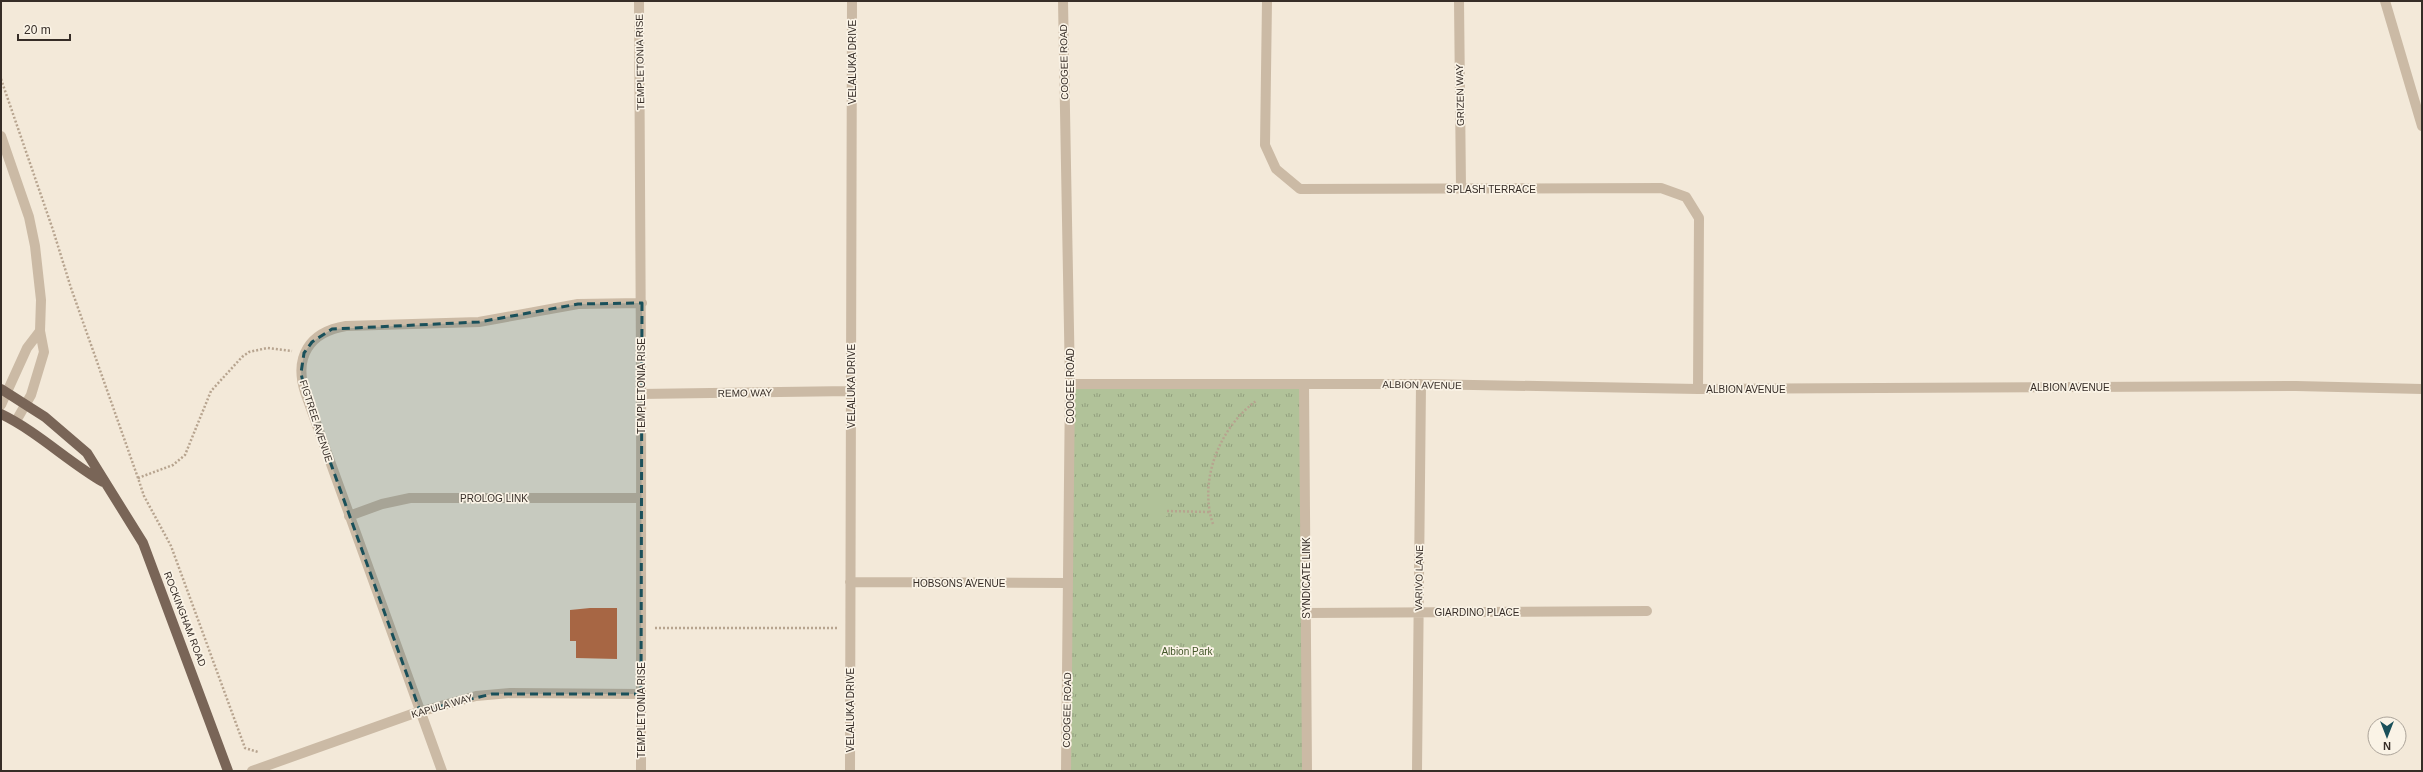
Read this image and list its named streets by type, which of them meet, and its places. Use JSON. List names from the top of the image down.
{
  "streets": {
    "main road": ["ROCKINGHAM ROAD"],
    "street": [
      "TEMPLETONIA RISE",
      "VELALUKA DRIVE",
      "COOGEE ROAD",
      "GRIZEN WAY",
      "SPLASH TERRACE",
      "ALBION AVENUE",
      "REMO WAY",
      "FIGTREE AVENUE",
      "PROLOG LINK",
      "SYNDICATE LINK",
      "VARIVO LANE",
      "HOBSONS AVENUE",
      "GIARDINO PLACE",
      "KAPULA WAY"
    ]
  },
  "crossings": [
    ["TEMPLETONIA RISE", "REMO WAY"],
    ["TEMPLETONIA RISE", "PROLOG LINK"],
    ["TEMPLETONIA RISE", "KAPULA WAY"],
    ["VELALUKA DRIVE", "REMO WAY"],
    ["VELALUKA DRIVE", "HOBSONS AVENUE"],
    ["COOGEE ROAD", "ALBION AVENUE"],
    ["COOGEE ROAD", "HOBSONS AVENUE"],
    ["GRIZEN WAY", "SPLASH TERRACE"],
    ["SPLASH TERRACE", "ALBION AVENUE"],
    ["ALBION AVENUE", "SYNDICATE LINK"],
    ["ALBION AVENUE", "VARIVO LANE"],
    ["FIGTREE AVENUE", "PROLOG LINK"],
    ["FIGTREE AVENUE", "KAPULA WAY"],
    ["SYNDICATE LINK", "GIARDINO PLACE"],
    ["VARIVO LANE", "GIARDINO PLACE"]
  ],
  "parks": ["Albion Park"],
  "scale_bar": "20 m",
  "north": "bottom"
}
